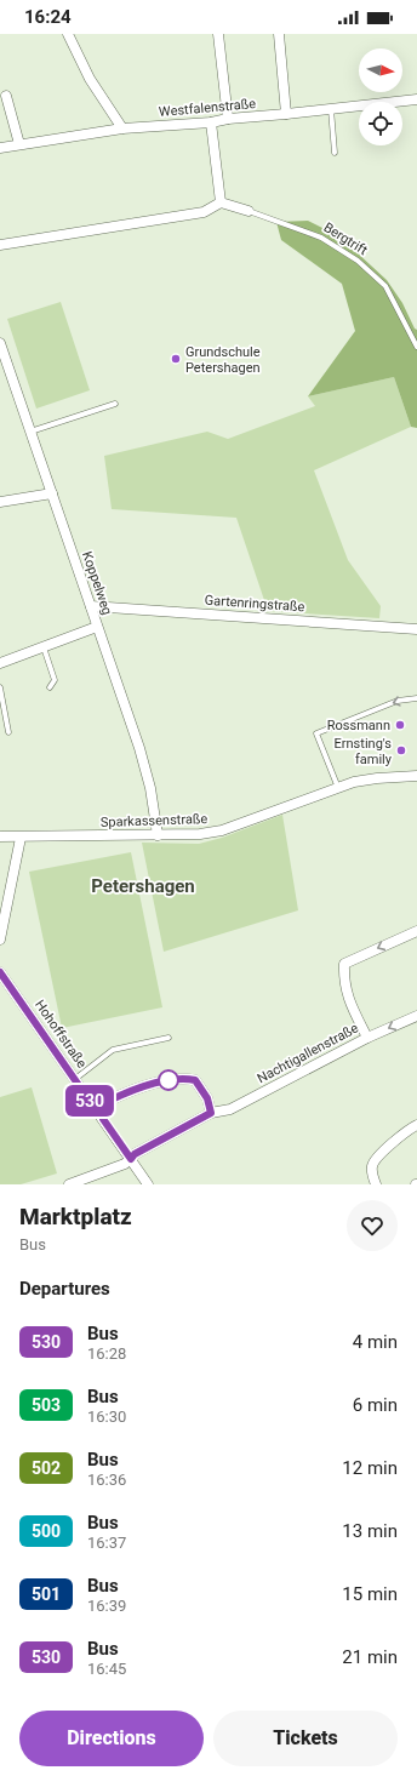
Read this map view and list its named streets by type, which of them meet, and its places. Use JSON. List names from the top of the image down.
{
  "streets": {
    "street": [
      "Westfalenstraße",
      "Bergtrift",
      "Koppelweg",
      "Gartenringstraße",
      "Sparkassenstraße",
      "Hohoffstraße",
      "Nachtigallenstraße"
    ]
  },
  "crossings": [
    ["Koppelweg", "Gartenringstraße"],
    ["Koppelweg", "Sparkassenstraße"],
    ["Hohoffstraße", "Nachtigallenstraße"]
  ],
  "districts": ["Petershagen"],
  "places": ["Grundschule Petershagen", "Rossmann", "Ernsting's family"],
  "lines": ["bus line 530"],
  "north": "right",
  "page": {
    "status": "16:24",
    "on_map": "530",
    "heading": [
      ["Marktplatz", "Bus"],
      "Departures"
    ],
    "list": [
      {
        "mark": "530",
        "name": "Bus",
        "note": "16:28",
        "value": "4 min"
      },
      {
        "mark": "503",
        "name": "Bus",
        "note": "16:30",
        "value": "6 min"
      },
      {
        "mark": "502",
        "name": "Bus",
        "note": "16:36",
        "value": "12 min"
      },
      {
        "mark": "500",
        "name": "Bus",
        "note": "16:37",
        "value": "13 min"
      },
      {
        "mark": "501",
        "name": "Bus",
        "note": "16:39",
        "value": "15 min"
      },
      {
        "mark": "530",
        "name": "Bus",
        "note": "16:45",
        "value": "21 min"
      }
    ],
    "buttons": ["Directions", "Tickets"]
  }
}
